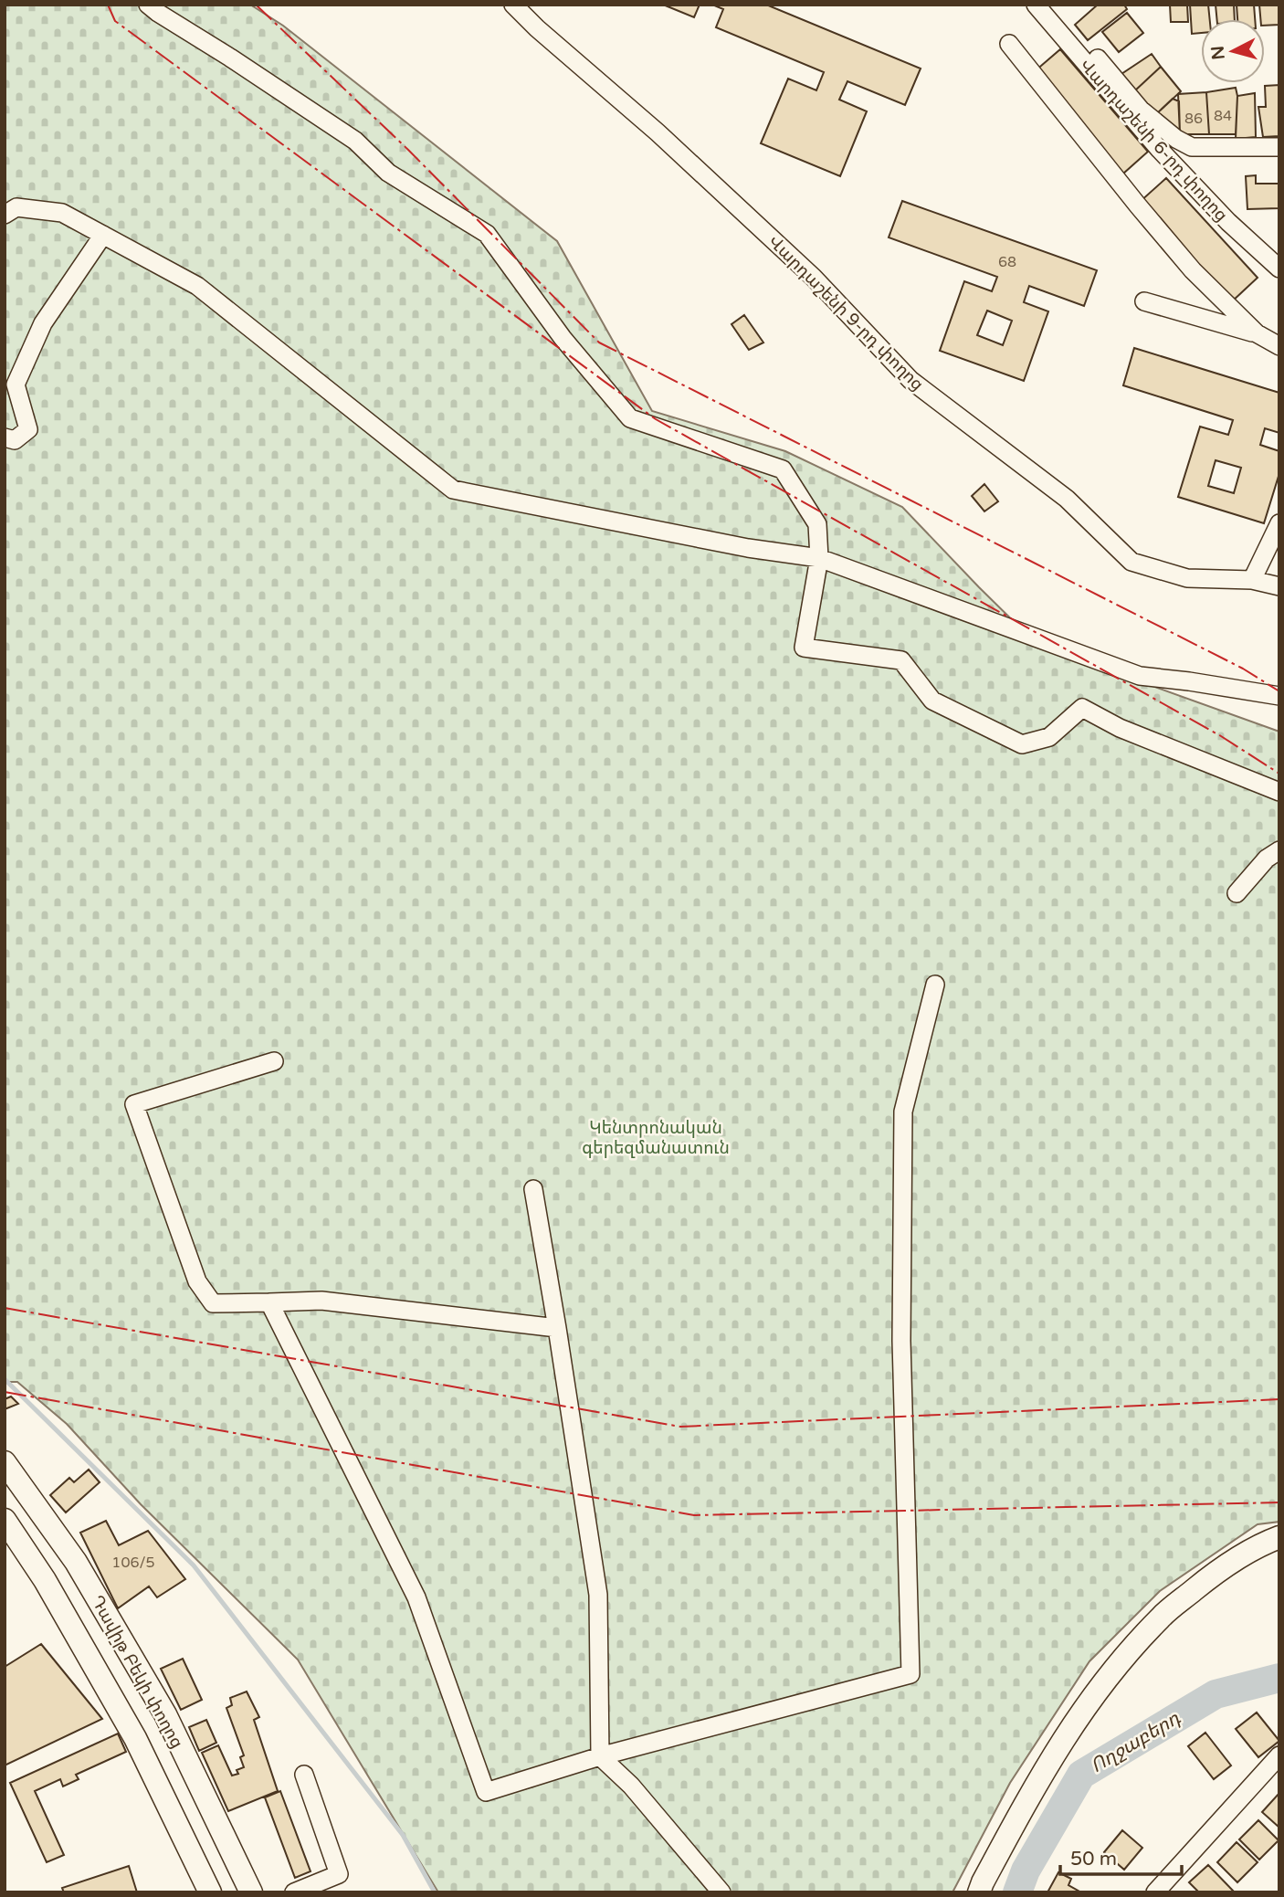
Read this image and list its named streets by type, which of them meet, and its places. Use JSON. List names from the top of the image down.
{
  "streets": {
    "main road": ["Դավիթ Բեկի փողոց"],
    "street": ["Վարդաշենի 6-րդ փողոց", "Վարդաշենի 9-րդ փողոց"]
  },
  "water": ["Ողջաբերդ"],
  "parks": ["Կենտրոնական գերեզմանատուն"],
  "house_numbers": [
    "84",
    "86",
    "68",
    "106/5"
  ],
  "scale_bar": "50 m",
  "north": "left"
}
